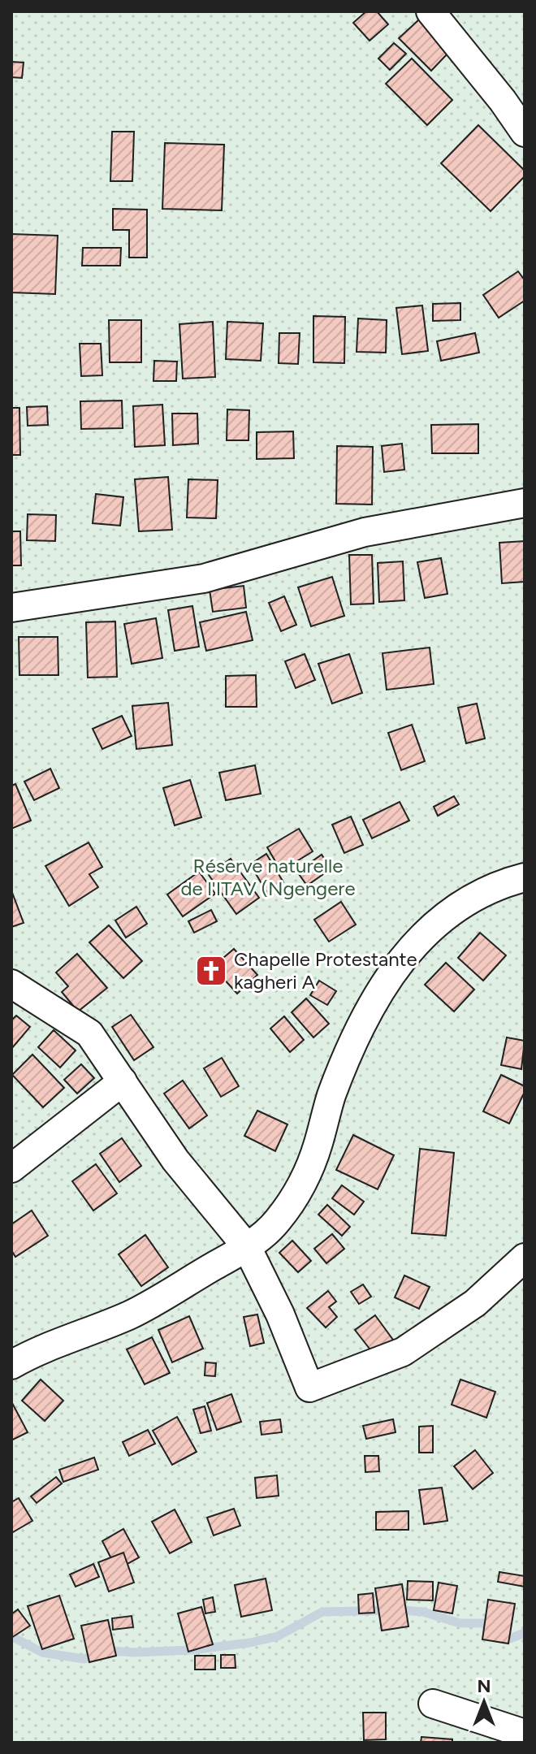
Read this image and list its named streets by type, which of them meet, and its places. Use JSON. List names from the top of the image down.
{
  "parks": ["Réserve naturelle de l'ITAV (Ngengere"],
  "places": {
    "church": ["Chapelle Protestante kagheri A"]
  },
  "north": "top"
}
